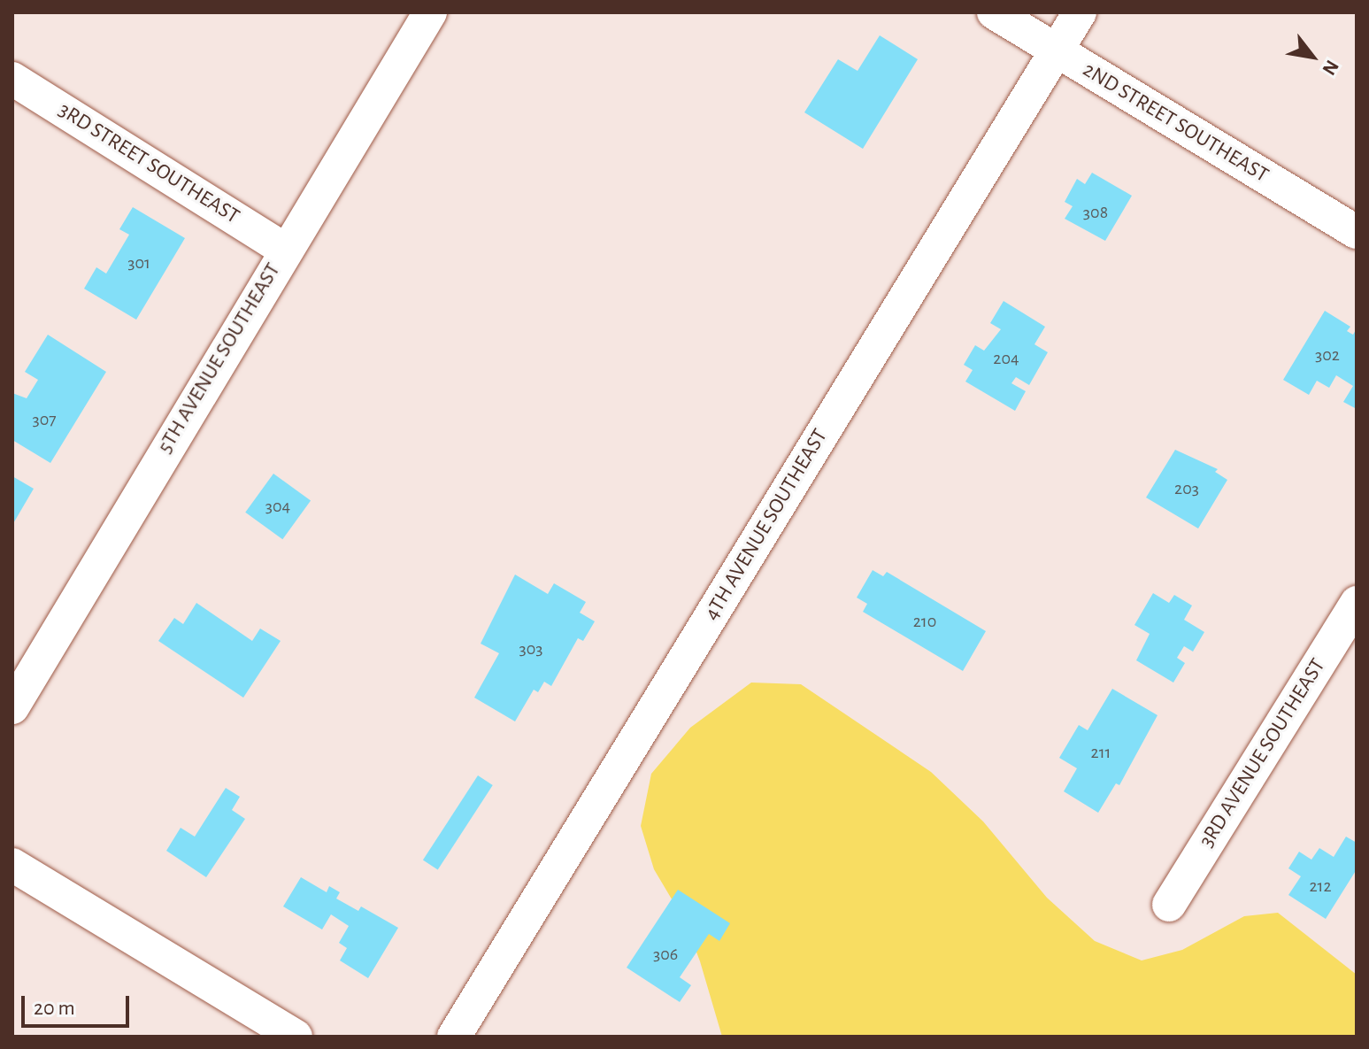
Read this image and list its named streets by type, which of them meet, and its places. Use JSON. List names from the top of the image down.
{
  "streets": {
    "street": [
      "2ND STREET SOUTHEAST",
      "3RD STREET SOUTHEAST",
      "5TH AVENUE SOUTHEAST",
      "4TH AVENUE SOUTHEAST",
      "3RD AVENUE SOUTHEAST"
    ]
  },
  "crossings": [
    ["2ND STREET SOUTHEAST", "4TH AVENUE SOUTHEAST"],
    ["3RD STREET SOUTHEAST", "5TH AVENUE SOUTHEAST"]
  ],
  "house_numbers": [
    "308",
    "301",
    "302",
    "204",
    "307",
    "203",
    "304",
    "210",
    "303",
    "211",
    "212",
    "306"
  ],
  "scale_bar": "20 m",
  "north": "bottom right"
}
